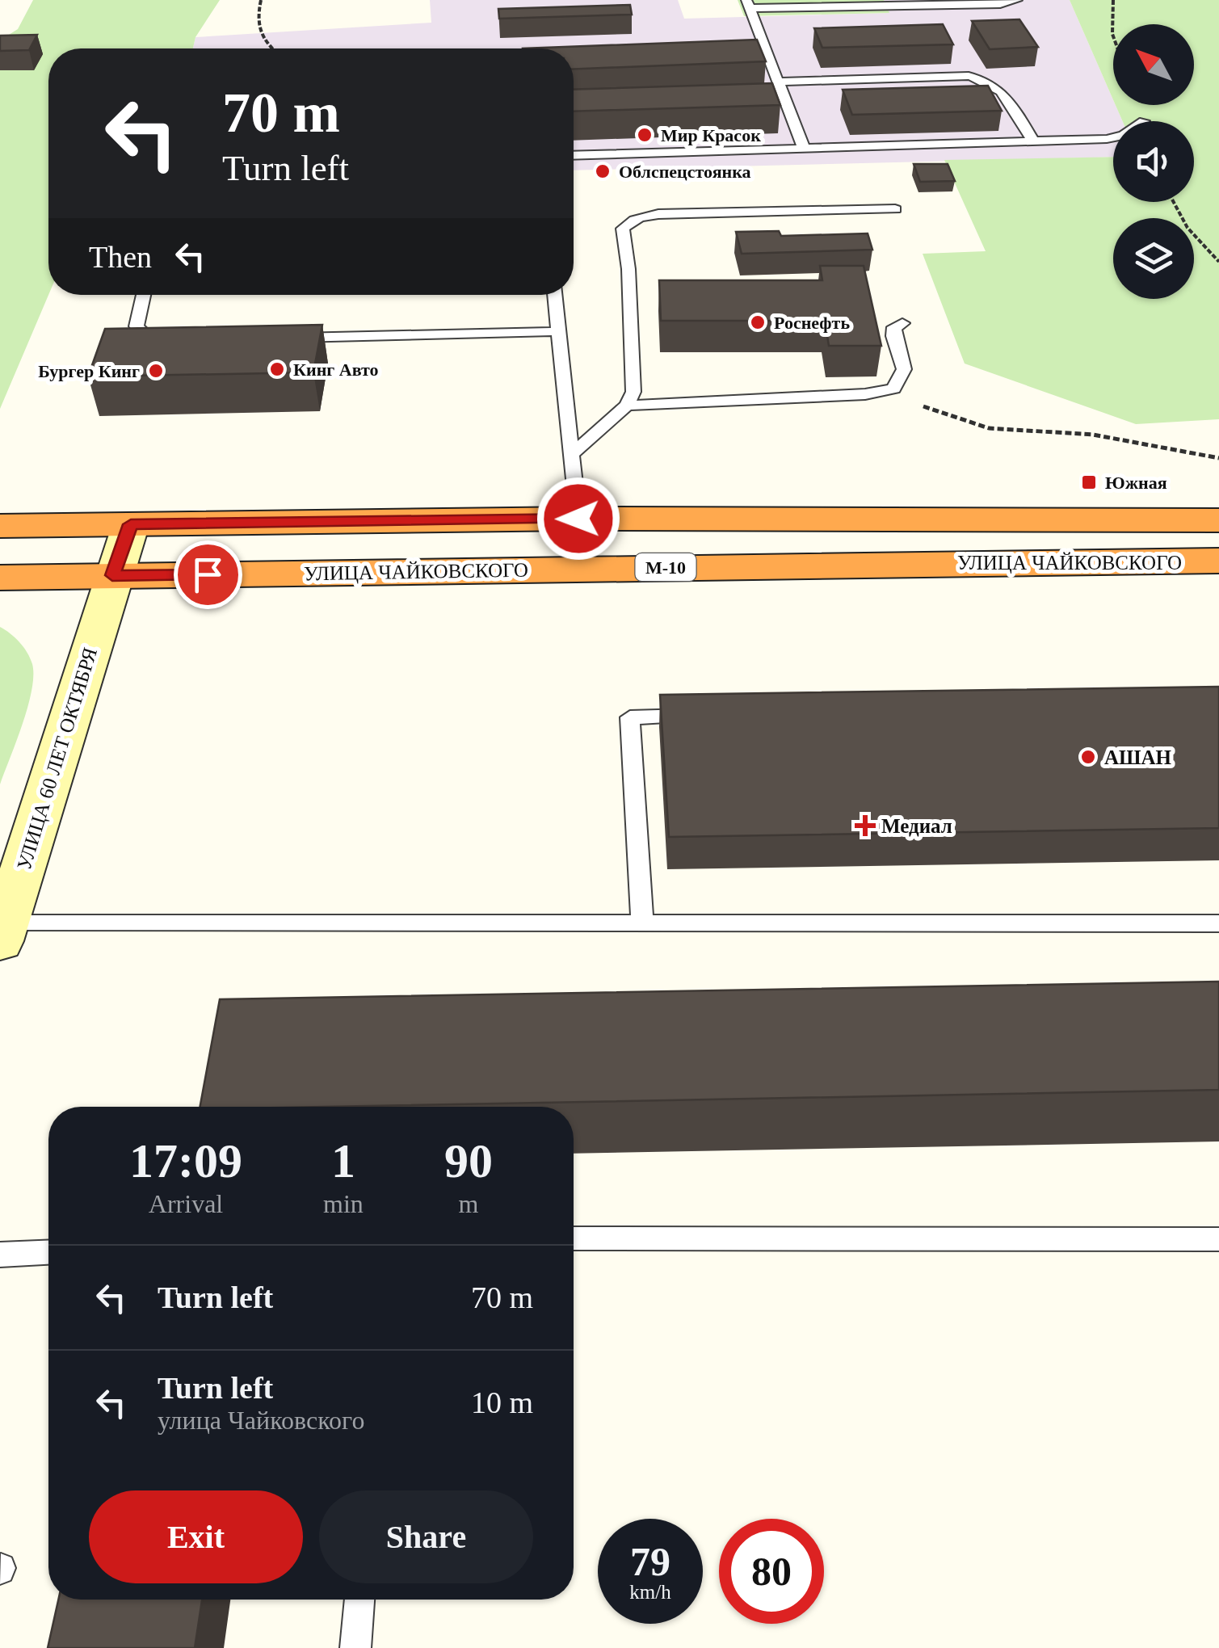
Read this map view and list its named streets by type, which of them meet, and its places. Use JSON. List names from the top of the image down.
{
  "streets": {
    "highway": ["УЛИЦА ЧАЙКОВСКОГО", "М-10"],
    "street": ["УЛИЦА 60 ЛЕТ ОКТЯБРЯ"]
  },
  "crossings": [
    ["УЛИЦА ЧАЙКОВСКОГО", "УЛИЦА 60 ЛЕТ ОКТЯБРЯ"]
  ],
  "places": {
    "other": [
      "Мир Красок",
      "Облспецстоянка",
      "Роснефть",
      "Кинг Авто",
      "Бургер Кинг",
      "AШАН"
    ],
    "transit": ["Южная"],
    "health": ["Медиал"]
  },
  "north": "top left",
  "page": {
    "turn": ["70 m", "Turn left"],
    "then": "Then",
    "eta": [
      "17:09",
      "Arrival",
      "1",
      "min",
      "90",
      "m"
    ],
    "list": [
      {
        "name": "Turn left",
        "value": "70 m"
      },
      {
        "name": "Turn left",
        "note": "улица Чайковского",
        "value": "10 m"
      }
    ],
    "buttons": ["Exit", "Share"],
    "speed": "79 km/h",
    "limit": "80"
  }
}
